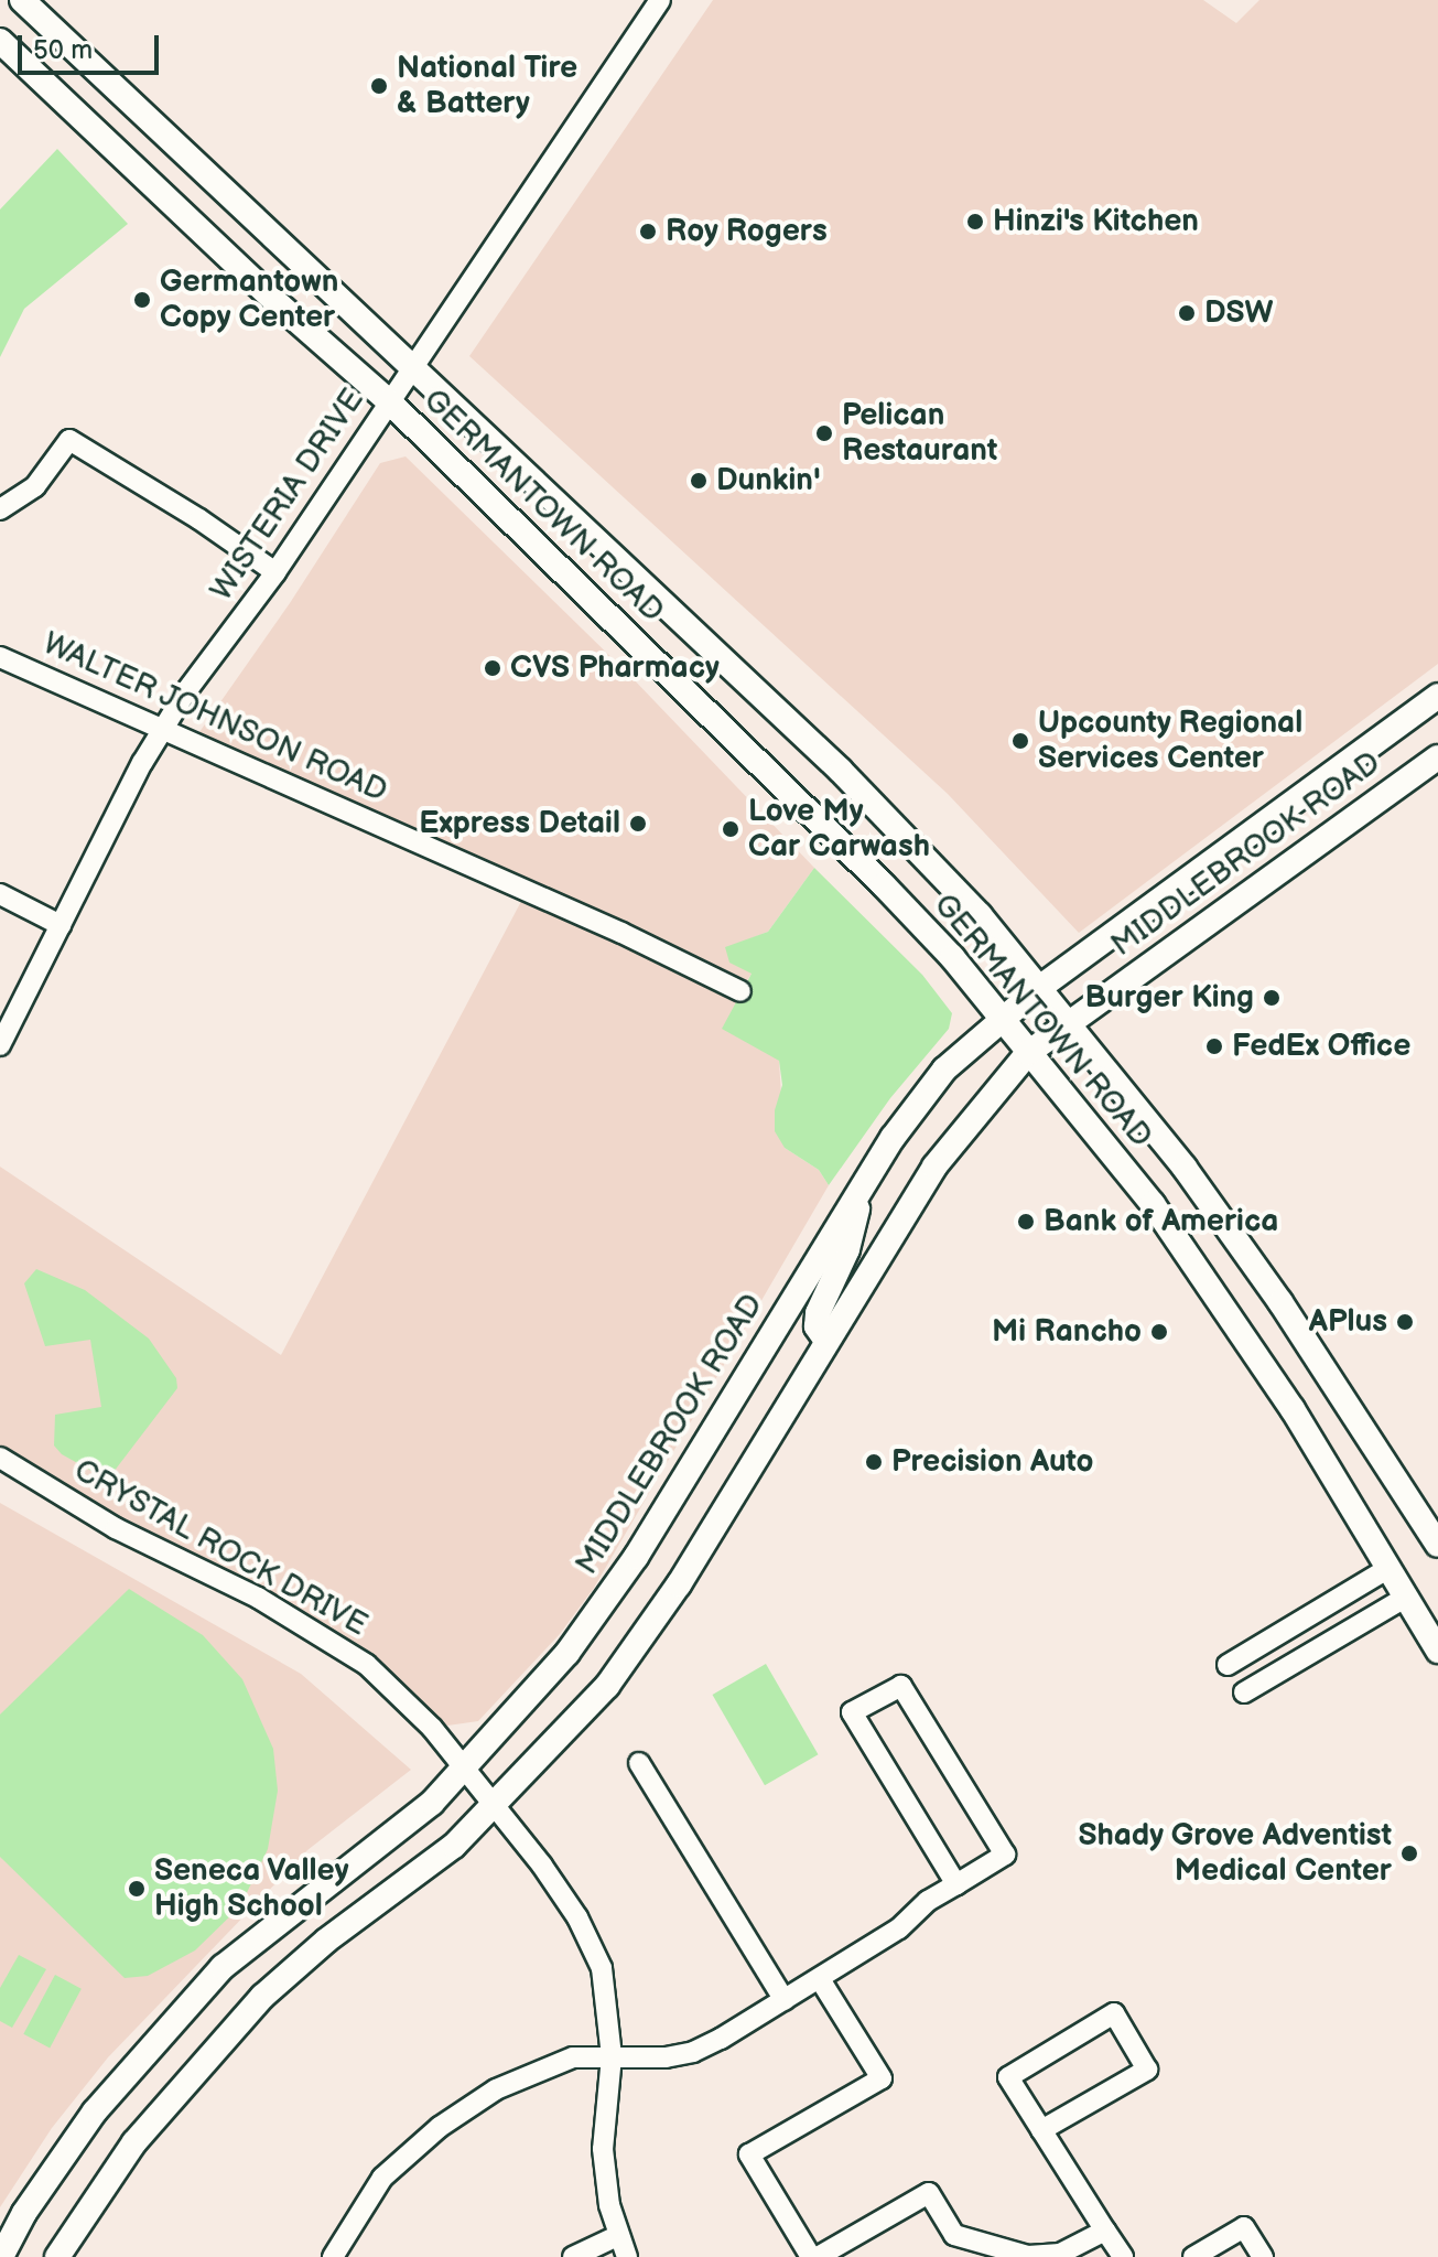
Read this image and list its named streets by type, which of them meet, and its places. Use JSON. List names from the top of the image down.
{
  "streets": {
    "main road": ["GERMANTOWN ROAD", "MIDDLEBROOK ROAD"],
    "street": ["WISTERIA DRIVE", "WALTER JOHNSON ROAD", "CRYSTAL ROCK DRIVE"]
  },
  "crossings": [
    ["WISTERIA DRIVE", "GERMANTOWN ROAD"],
    ["WISTERIA DRIVE", "WALTER JOHNSON ROAD"],
    ["GERMANTOWN ROAD", "MIDDLEBROOK ROAD"],
    ["MIDDLEBROOK ROAD", "CRYSTAL ROCK DRIVE"]
  ],
  "places": [
    "National Tire & Battery",
    "Hinzi's Kitchen",
    "Roy Rogers",
    "Germantown Copy Center",
    "DSW",
    "Pelican Restaurant",
    "Dunkin'",
    "CVS Pharmacy",
    "Upcounty Regional Services Center",
    "Express Detail",
    "Love My Car Carwash",
    "Burger King",
    "FedEx Office",
    "Bank of America",
    "APlus",
    "Mi Rancho",
    "Precision Auto",
    "Shady Grove Adventist Medical Center",
    "Seneca Valley High School"
  ],
  "scale_bar": "50 m"
}
